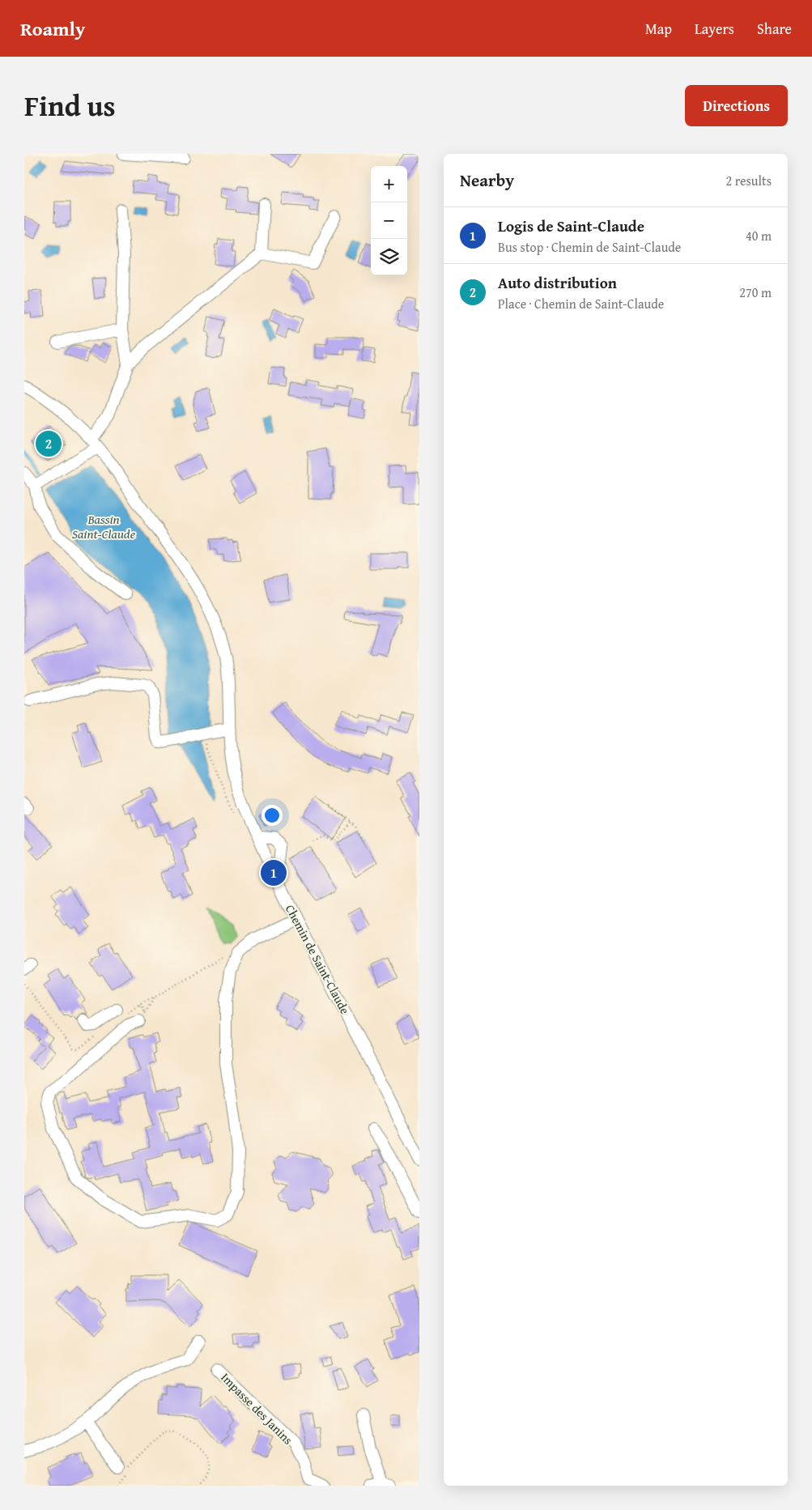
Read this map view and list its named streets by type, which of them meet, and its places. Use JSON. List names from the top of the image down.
{
  "streets": {
    "street": ["Chemin de Saint-Claude", "Impasse des Janins"]
  },
  "water": ["Bassin Saint-Claude"],
  "page": {
    "header": "Roamly",
    "nav": ["Map", "Layers", "Share"],
    "title": "Find us",
    "buttons": "Directions",
    "heading": ["Nearby", "2 results"],
    "map_buttons": ["+", "−"],
    "list": [
      {
        "mark": "1",
        "name": "Logis de Saint-Claude",
        "note": "Bus stop · Chemin de Saint-Claude",
        "value": "40 m"
      },
      {
        "mark": "2",
        "name": "Auto distribution",
        "note": "Place · Chemin de Saint-Claude",
        "value": "270 m"
      }
    ],
    "pins": ["2", "1"]
  }
}
